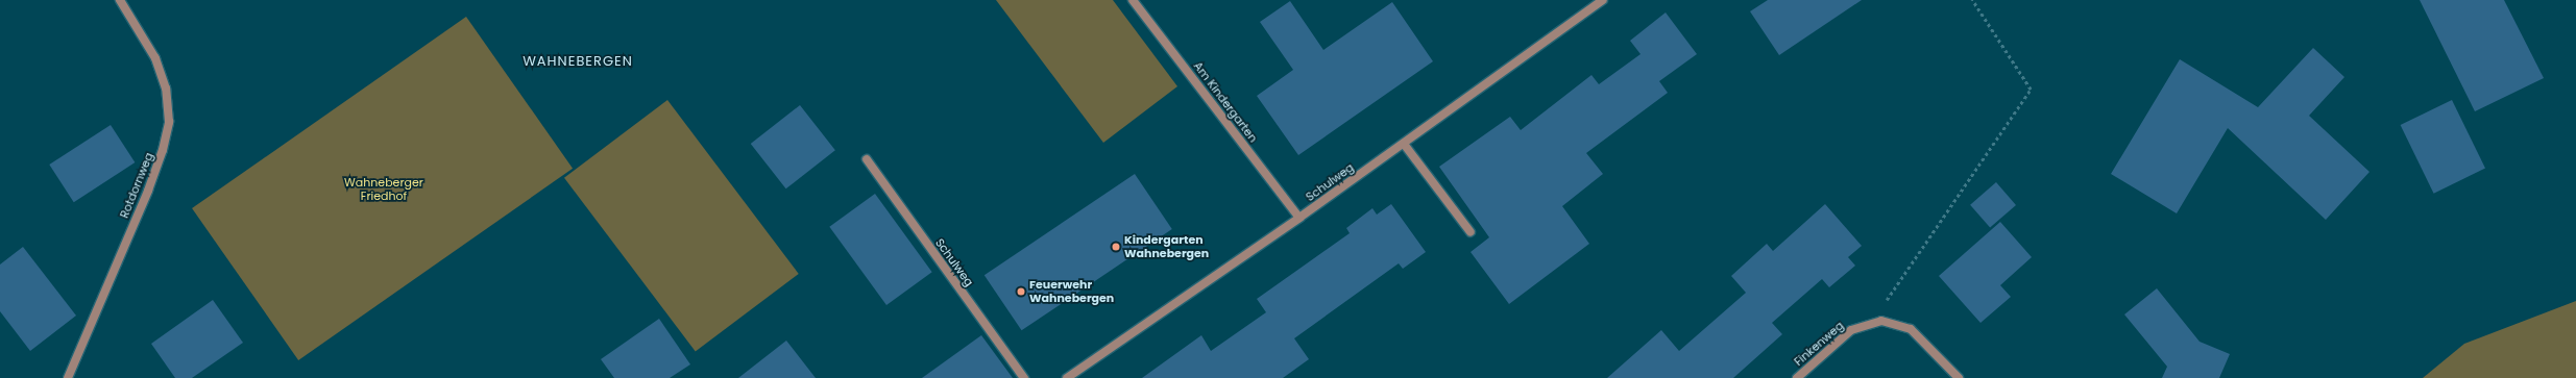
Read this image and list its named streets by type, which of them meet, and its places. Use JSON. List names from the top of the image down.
{
  "streets": {
    "street": [
      "Am Kindergarten",
      "Schulweg",
      "Rotdornweg",
      "Finkenweg"
    ]
  },
  "crossings": [
    ["Am Kindergarten", "Schulweg"]
  ],
  "districts": ["WAHNEBERGEN"],
  "parks": ["Wahneberger Friedhof"],
  "places": ["Kindergarten Wahnebergen", "Feuerwehr Wahnebergen"]
}
